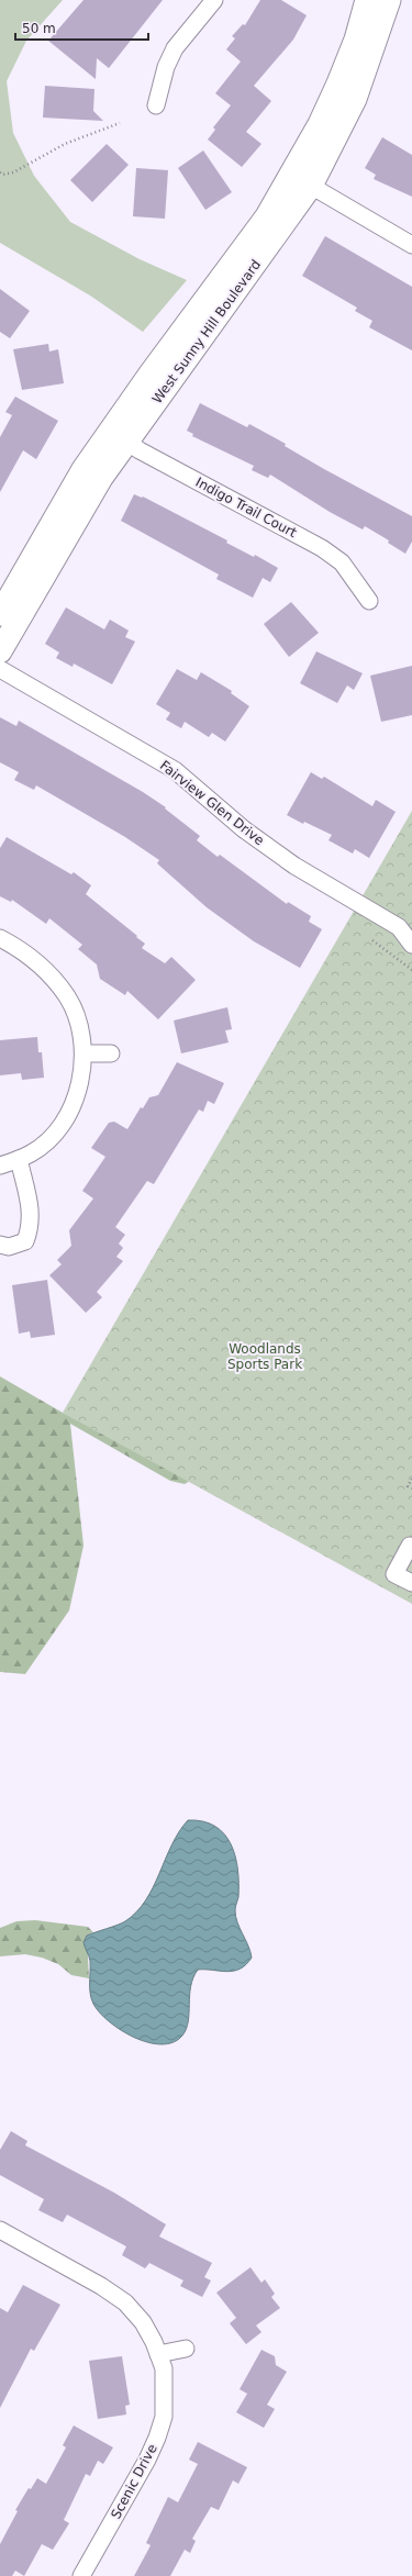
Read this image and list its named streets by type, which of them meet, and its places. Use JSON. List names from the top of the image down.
{
  "streets": {
    "street": [
      "West Sunny Hill Boulevard",
      "Indigo Trail Court",
      "Fairview Glen Drive",
      "Scenic Drive"
    ]
  },
  "crossings": [
    ["West Sunny Hill Boulevard", "Indigo Trail Court"]
  ],
  "parks": ["Woodlands Sports Park"],
  "scale_bar": "50 m"
}
